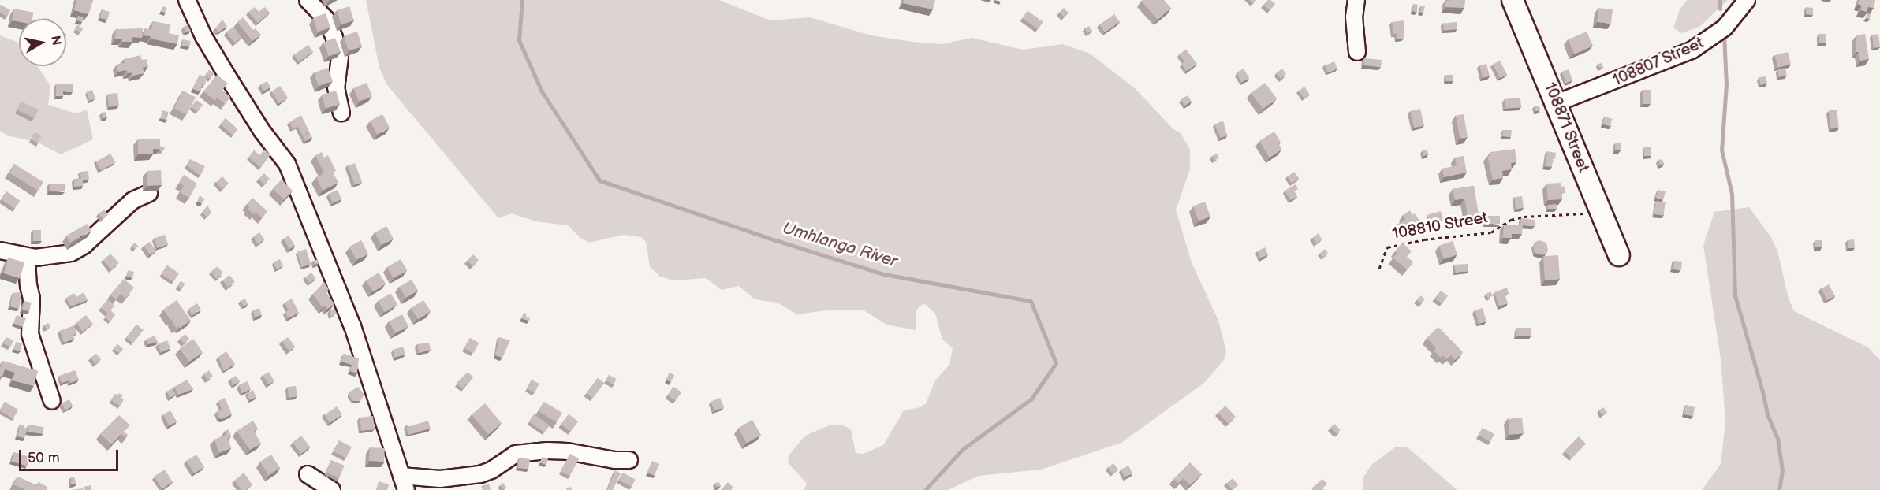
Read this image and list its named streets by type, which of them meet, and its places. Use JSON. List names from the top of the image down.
{
  "streets": {
    "street": ["108807 Street", "108871 Street"],
    "path": ["108810 Street"]
  },
  "crossings": [
    ["108807 Street", "108871 Street"],
    ["108871 Street", "108810 Street"]
  ],
  "water": ["Umhlanga River"],
  "scale_bar": "50 m",
  "north": "right"
}
